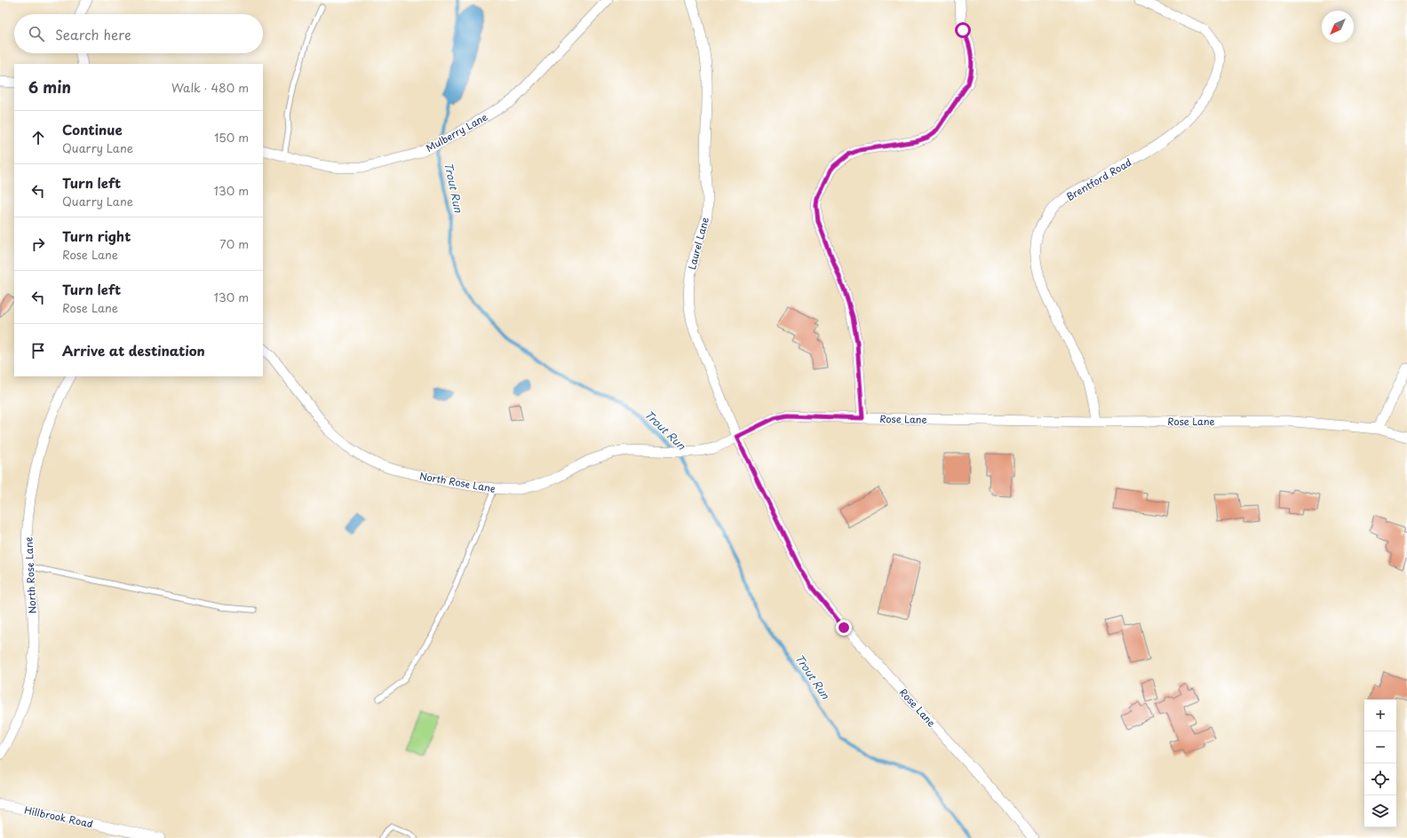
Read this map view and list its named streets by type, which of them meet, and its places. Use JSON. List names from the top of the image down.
{
  "streets": {
    "street": [
      "Mulberry Lane",
      "Brentford Road",
      "Laurel Lane",
      "Rose Lane",
      "North Rose Lane",
      "Hillbrook Road"
    ]
  },
  "crossings": [
    ["Brentford Road", "Rose Lane"],
    ["Laurel Lane", "Rose Lane"],
    ["Laurel Lane", "North Rose Lane"],
    ["Rose Lane", "North Rose Lane"]
  ],
  "water": ["Trout Run"],
  "north": "bottom left",
  "page": {
    "search": "Search here",
    "heading": ["6 min", "Walk · 480 m"],
    "list": [
      ["Continue", "Quarry Lane", "150 m"],
      ["Turn left", "Quarry Lane", "130 m"],
      ["Turn right", "Rose Lane", "70 m"],
      ["Turn left", "Rose Lane", "130 m"],
      "Arrive at destination"
    ],
    "map_buttons": ["+", "−"]
  }
}
